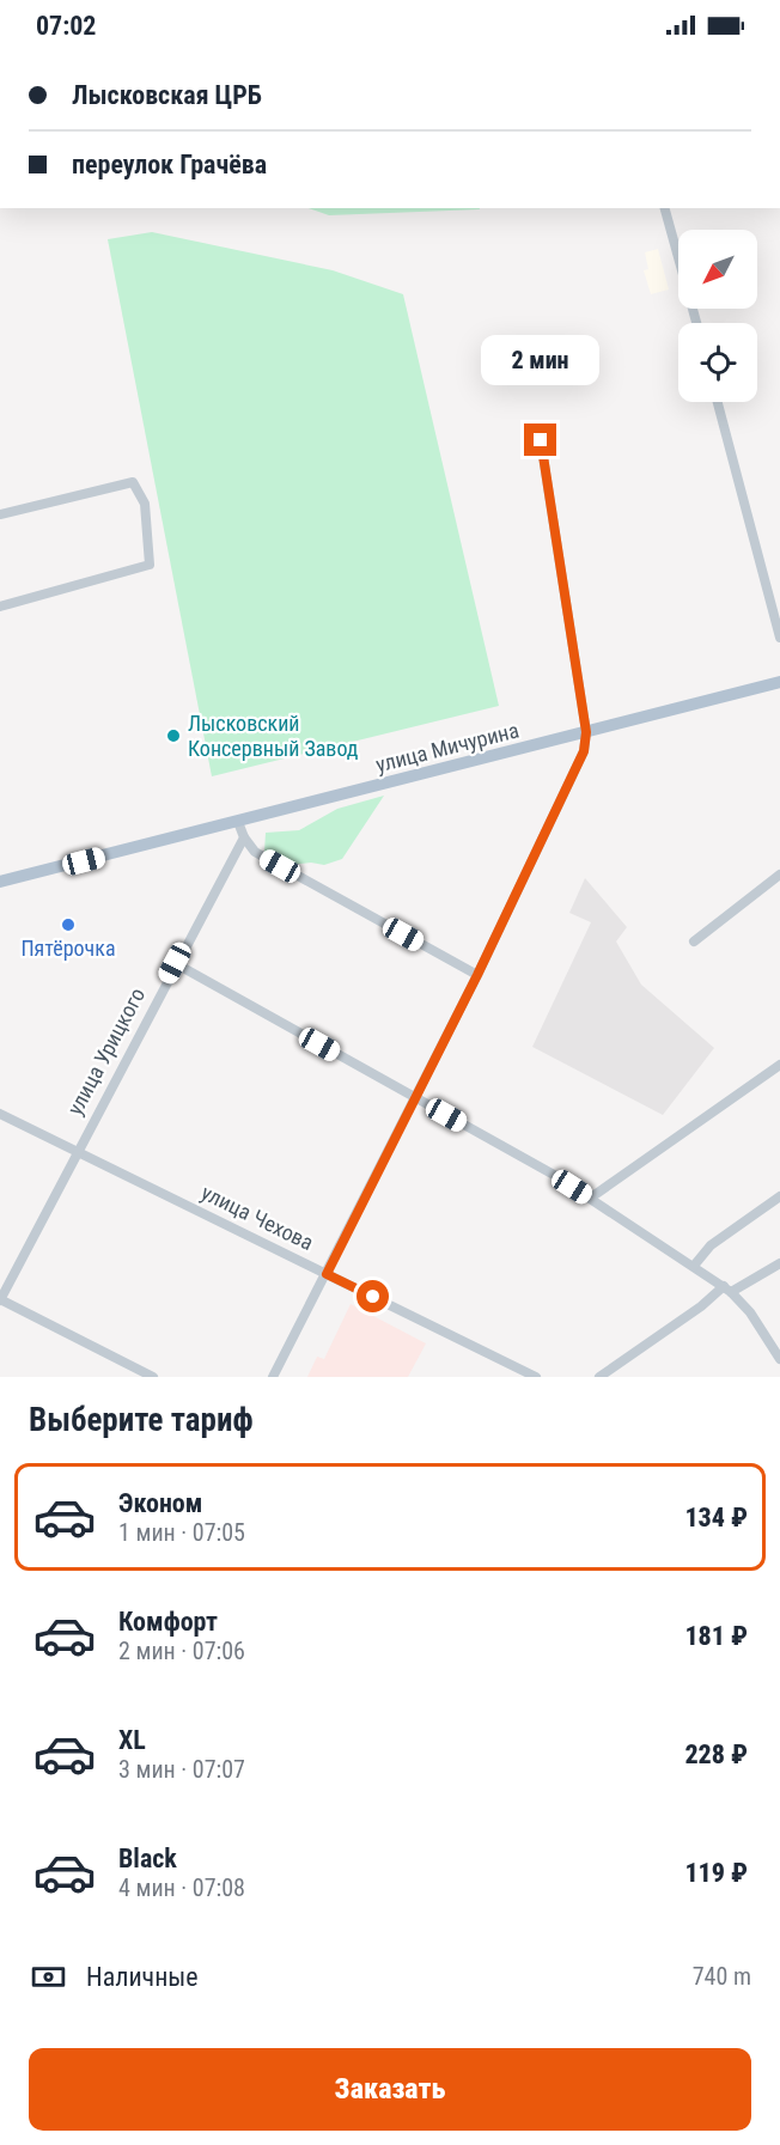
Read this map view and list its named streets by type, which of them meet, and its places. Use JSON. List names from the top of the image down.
{
  "streets": {
    "main road": ["улица Мичурина"],
    "street": ["улица Урицкого", "улица Чехова"]
  },
  "crossings": [
    ["улица Урицкого", "улица Чехова"]
  ],
  "places": ["Лысковский Консервный Завод", "Пятёрочка"],
  "north": "bottom left",
  "page": {
    "status": "07:02",
    "banner": ["Лысковская ЦРБ", "переулок Грачёва"],
    "bubble": "2 мин",
    "heading": "Выберите тариф",
    "list": [
      {
        "name": "Эконом",
        "note": "1 мин · 07:05",
        "value": "134 ₽"
      },
      {
        "name": "Комфорт",
        "note": "2 мин · 07:06",
        "value": "181 ₽"
      },
      {
        "name": "XL",
        "note": "3 мин · 07:07",
        "value": "228 ₽"
      },
      {
        "name": "Black",
        "note": "4 мин · 07:08",
        "value": "119 ₽"
      }
    ],
    "pay": ["Наличные", "740 m"],
    "buttons": "Заказать"
  }
}
